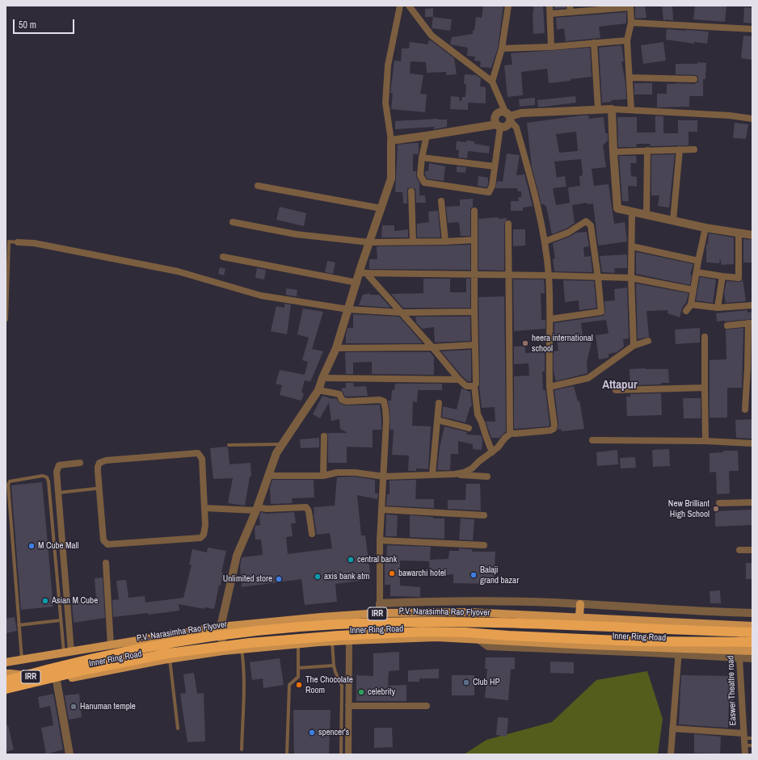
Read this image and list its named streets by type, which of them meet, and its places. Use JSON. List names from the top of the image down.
{
  "streets": {
    "highway": ["P.V. Narasimha Rao Flyover"],
    "main road": ["IRR", "Inner Ring Road"],
    "street": ["Easwer Theattre road"]
  },
  "crossings": [
    ["Inner Ring Road", "Easwer Theattre road"]
  ],
  "districts": ["Attapur"],
  "places": [
    "heera international school",
    "New Brilliant High School",
    "M Cube Mall",
    "central bank",
    "bawarchi hotel",
    "Balaji grand bazar",
    "axis bank atm",
    "Unlimited store",
    "Asian M Cube",
    "Club HP",
    "The Chocolate Room",
    "celebrity",
    "Hanuman temple",
    "spencer's"
  ],
  "scale_bar": "50 m"
}
